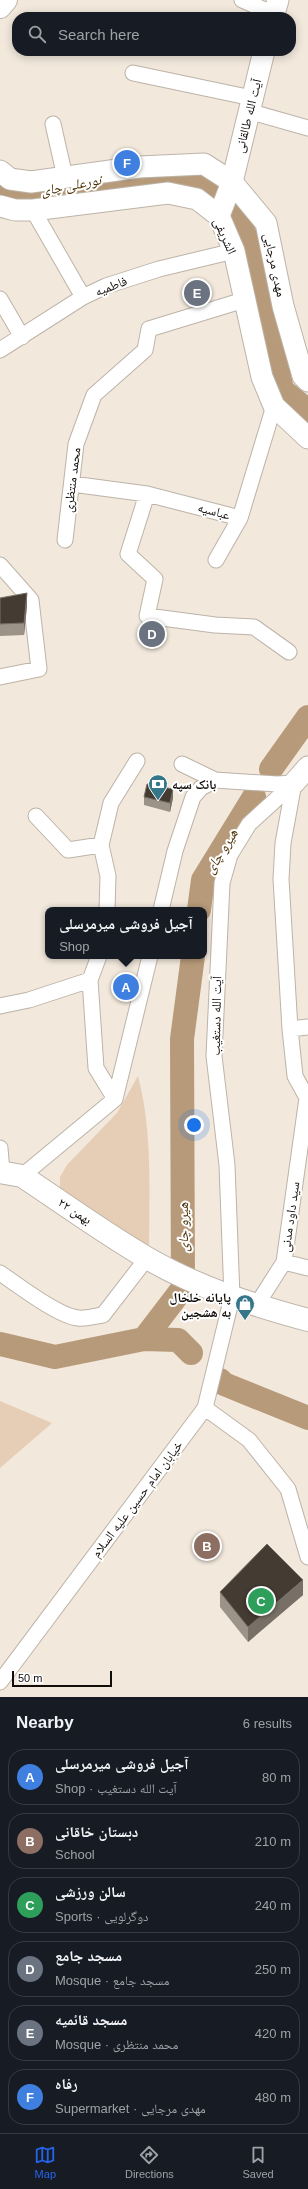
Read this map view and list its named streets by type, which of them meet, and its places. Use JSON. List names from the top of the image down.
{
  "streets": {
    "main road": [
      "آیت الله طالقانی",
      "الشریفی",
      "مهدی مرجایی",
      "آیت الله دستغیب",
      "۲۲ بهمن"
    ],
    "street": [
      "فاطمیه",
      "محمد منتظری",
      "عباسیه",
      "سید داود مدنی",
      "خیابان امام حسین علیه السلام"
    ]
  },
  "crossings": [
    ["آیت الله طالقانی", "الشریفی"],
    ["آیت الله طالقانی", "مهدی مرجایی"],
    ["الشریفی", "فاطمیه"],
    ["الشریفی", "محمد منتظری"],
    ["الشریفی", "عباسیه"],
    ["محمد منتظری", "عباسیه"],
    ["آیت الله دستغیب", "۲۲ بهمن"],
    ["آیت الله دستغیب", "سید داود مدنی"],
    ["آیت الله دستغیب", "خیابان امام حسین علیه السلام"],
    ["۲۲ بهمن", "خیابان امام حسین علیه السلام"]
  ],
  "water": ["نورعلی چای", "هیرو چای"],
  "places": {
    "bank": ["بانک سپه"],
    "shop": ["پایانه خلخال به هشجین"]
  },
  "scale_bar": "50 m",
  "page": {
    "search": "Search here",
    "pins": [
      "F",
      "E",
      "D",
      "A",
      "B",
      "C"
    ],
    "popup": ["آجیل فروشی میرمرسلی", "Shop"],
    "scale": "50 m",
    "heading": ["Nearby", "6 results"],
    "list": [
      {
        "mark": "A",
        "name": "آجیل فروشی میرمرسلی",
        "note": "Shop · آیت الله دستغیب",
        "value": "80 m"
      },
      {
        "mark": "B",
        "name": "دبستان خاقانی",
        "note": "School",
        "value": "210 m"
      },
      {
        "mark": "C",
        "name": "سالن ورزشی",
        "note": "Sports · دوگرلویی",
        "value": "240 m"
      },
      {
        "mark": "D",
        "name": "مسجد جامع",
        "note": "Mosque · مسجد جامع",
        "value": "250 m"
      },
      {
        "mark": "E",
        "name": "مسجد قائمیه",
        "note": "Mosque · محمد منتظری",
        "value": "420 m"
      },
      {
        "mark": "F",
        "name": "رفاه",
        "note": "Supermarket · مهدی مرجایی",
        "value": "480 m"
      }
    ],
    "nav": ["Map", "Directions", "Saved"]
  }
}
